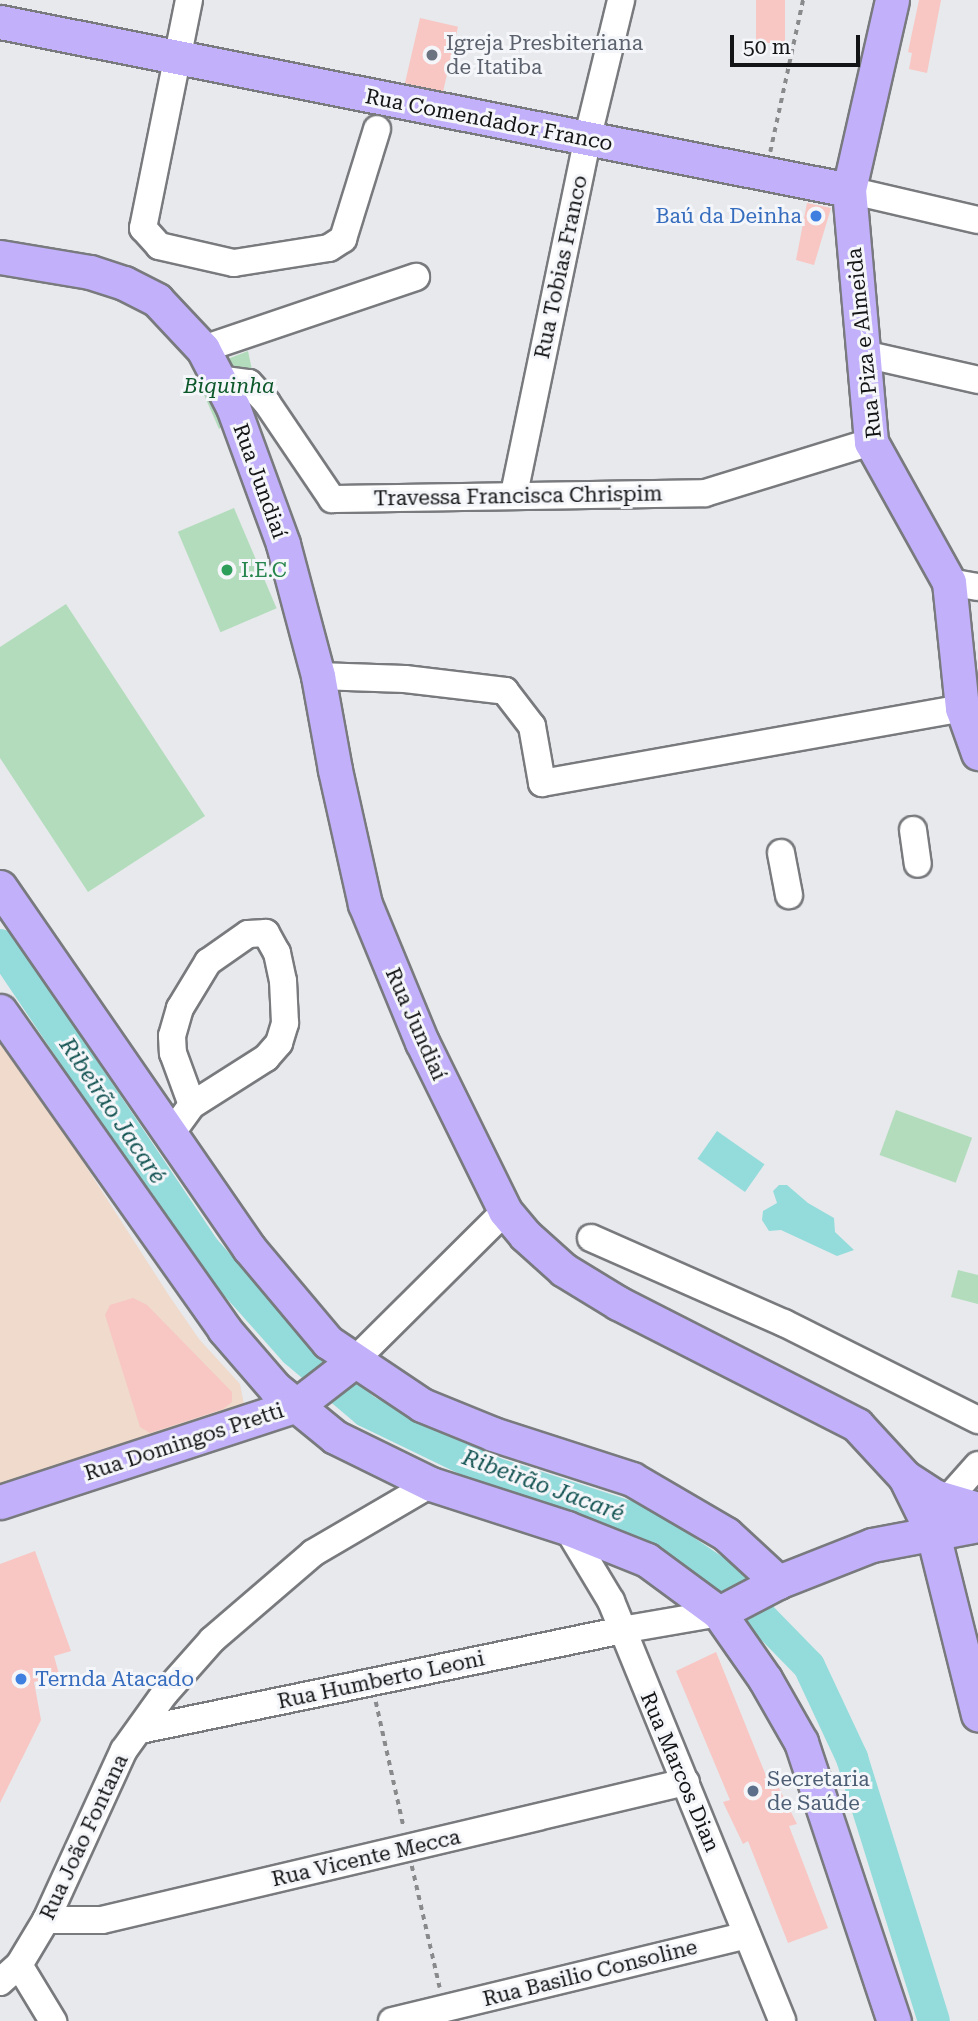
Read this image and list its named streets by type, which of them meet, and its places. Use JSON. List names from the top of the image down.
{
  "streets": {
    "main road": [
      "Rua Comendador Franco",
      "Rua Piza e Almeida",
      "Rua Jundiaí",
      "Rua Domingos Pretti"
    ],
    "street": [
      "Rua Tobias Franco",
      "Travessa Francisca Chrispim",
      "Rua Humberto Leoni",
      "Rua Marcos Dian",
      "Rua João Fontana",
      "Rua Vicente Mecca",
      "Rua Basilio Consoline"
    ]
  },
  "crossings": [
    ["Rua Comendador Franco", "Rua Tobias Franco"],
    ["Rua Comendador Franco", "Rua Piza e Almeida"],
    ["Rua Tobias Franco", "Travessa Francisca Chrispim"],
    ["Rua Piza e Almeida", "Travessa Francisca Chrispim"],
    ["Rua Jundiaí", "Travessa Francisca Chrispim"],
    ["Rua Jundiaí", "Rua Domingos Pretti"],
    ["Rua Humberto Leoni", "Rua Marcos Dian"],
    ["Rua Humberto Leoni", "Rua João Fontana"],
    ["Rua Marcos Dian", "Rua Vicente Mecca"],
    ["Rua Marcos Dian", "Rua Basilio Consoline"],
    ["Rua João Fontana", "Rua Vicente Mecca"]
  ],
  "water": ["Ribeirão Jacaré"],
  "parks": ["Biquinha"],
  "places": [
    "Igreja Presbiteriana de Itatiba",
    "Baú da Deinha",
    "I.E.C",
    "Ternda Atacado",
    "Secretaria de Saúde"
  ],
  "scale_bar": "50 m"
}
